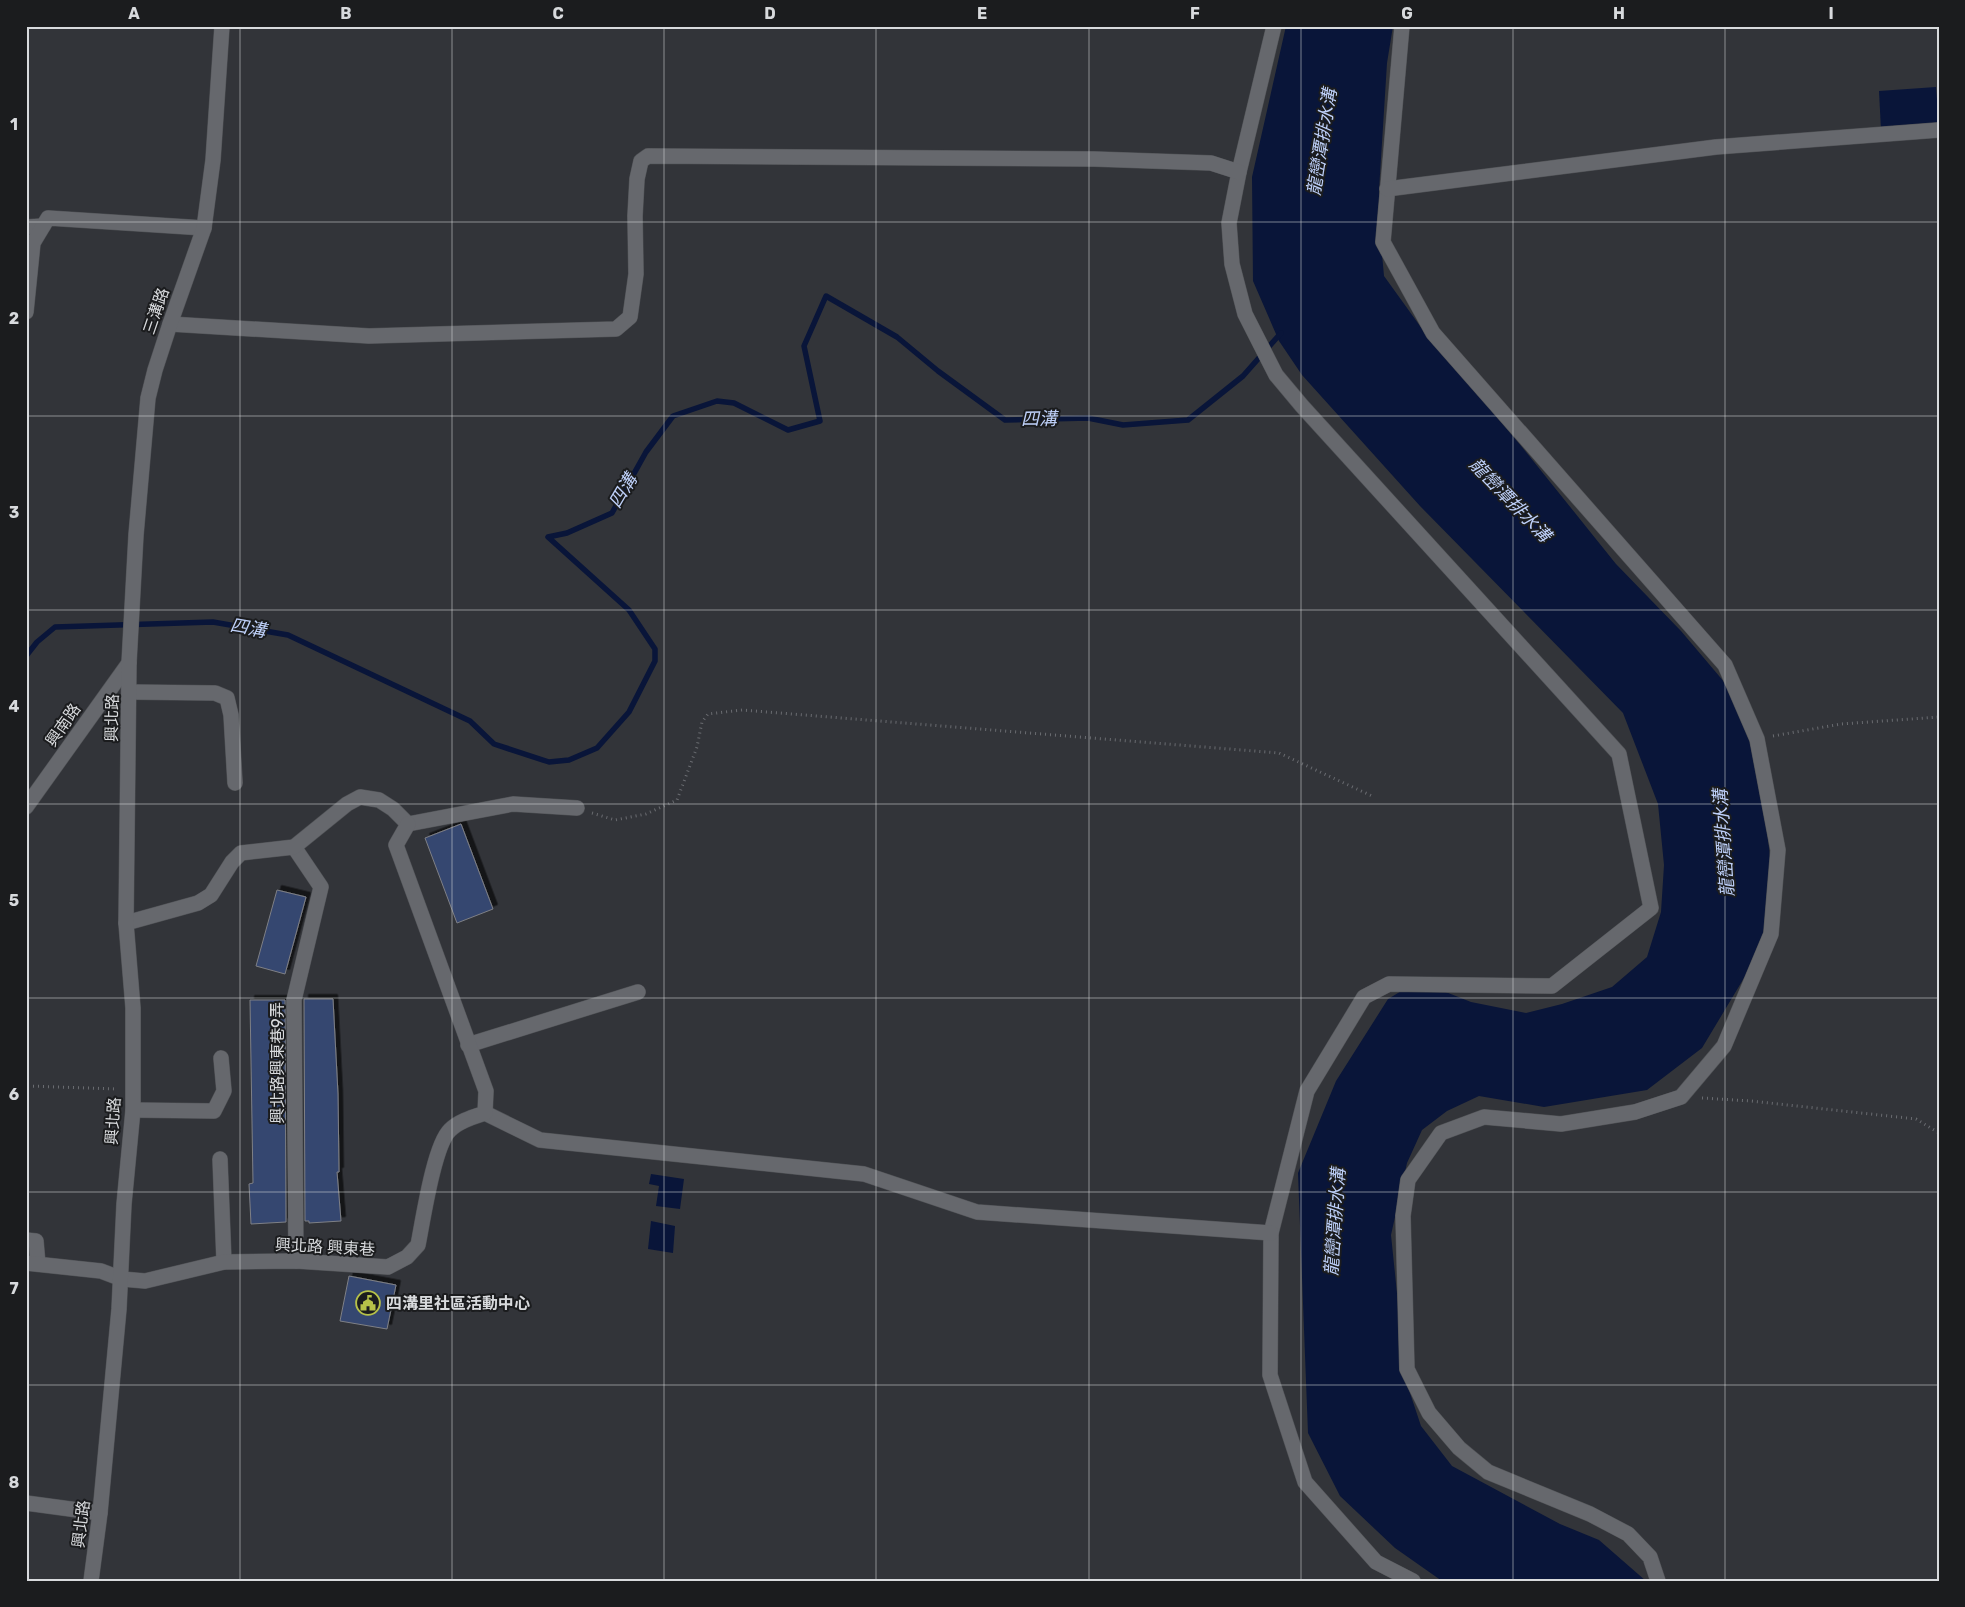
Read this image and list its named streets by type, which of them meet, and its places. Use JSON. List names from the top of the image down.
{
  "streets": {
    "street": [
      "三溝路",
      "興北路",
      "興南路",
      "興北路興東巷9弄",
      "興北路 興東巷"
    ]
  },
  "crossings": [
    ["三溝路", "興北路"],
    ["三溝路", "興南路"],
    ["興北路", "興南路"],
    ["興北路", "興北路 興東巷"],
    ["興北路興東巷9弄", "興北路 興東巷"]
  ],
  "water": ["龍巒潭排水溝", "四溝"],
  "places": {
    "public building": ["四溝里社區活動中心"]
  },
  "grid": {
    "columns": [
      "A",
      "B",
      "C",
      "D",
      "E",
      "F",
      "G",
      "H",
      "I"
    ],
    "rows": [
      "1",
      "2",
      "3",
      "4",
      "5",
      "6",
      "7",
      "8"
    ]
  }
}
